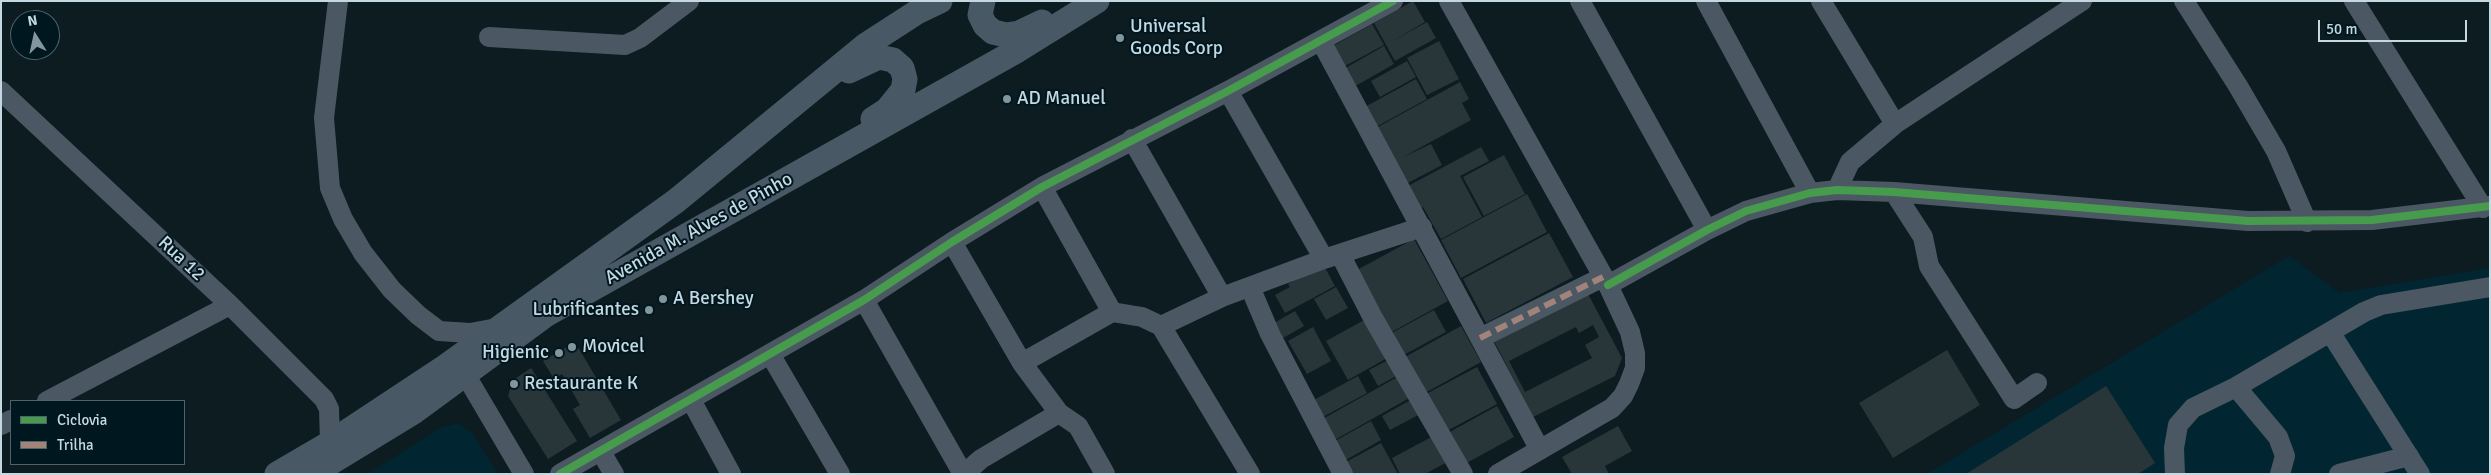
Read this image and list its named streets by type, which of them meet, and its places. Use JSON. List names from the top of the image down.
{
  "streets": {
    "main road": ["Avenida M. Alves de Pinho"],
    "street": ["Rua 12"]
  },
  "crossings": [
    ["Avenida M. Alves de Pinho", "Rua 12"]
  ],
  "places": [
    "Universal Goods Corp",
    "AD Manuel",
    "A Bershey",
    "Lubrificantes",
    "Movicel",
    "Higienic",
    "Restaurante K"
  ],
  "legend": ["Ciclovia", "Trilha"],
  "scale_bar": "50 m",
  "north": "top"
}
